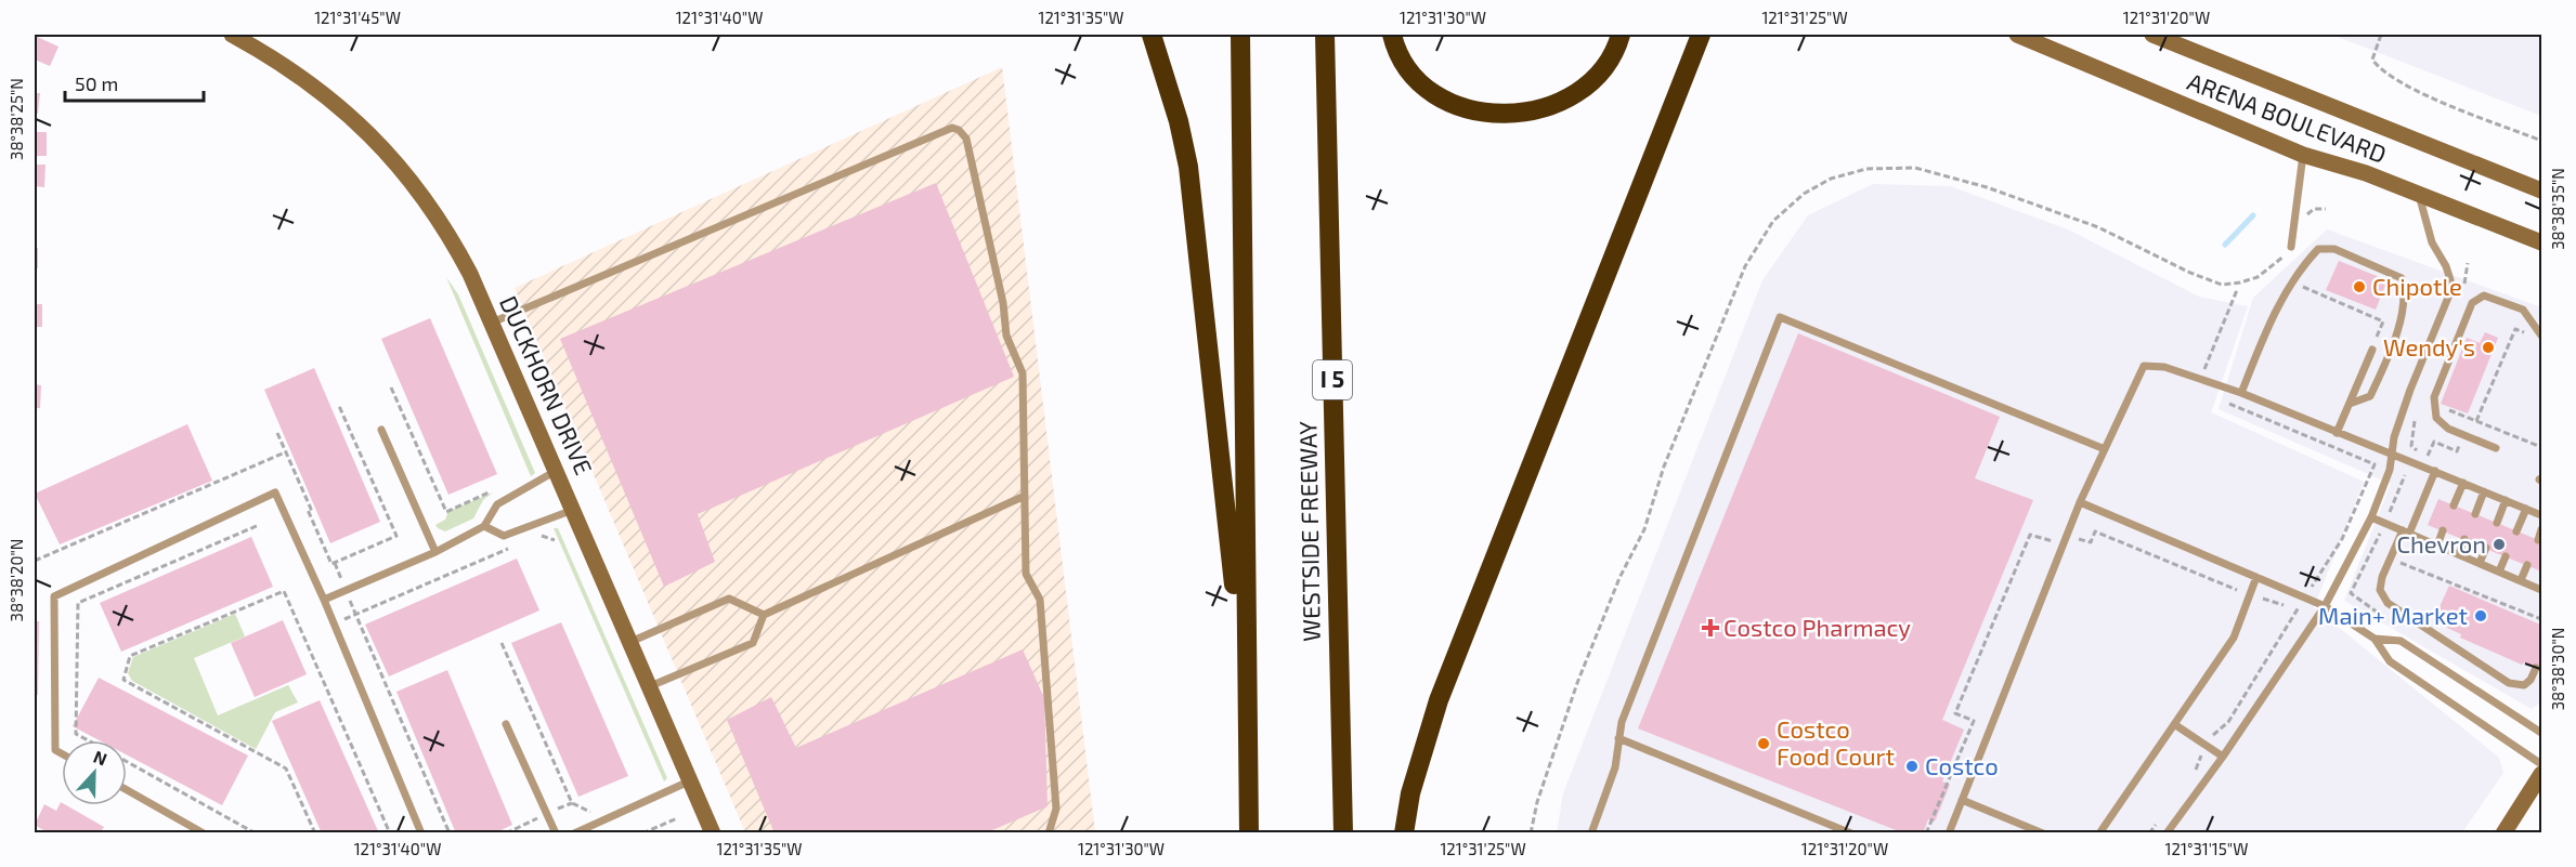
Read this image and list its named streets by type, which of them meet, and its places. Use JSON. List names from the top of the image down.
{
  "streets": {
    "highway": ["I 5", "WESTSIDE FREEWAY"],
    "main road": ["ARENA BOULEVARD", "DUCKHORN DRIVE"]
  },
  "places": {
    "other": [
      "Chipotle",
      "Wendy's",
      "Chevron",
      "Main+ Market",
      "Costco Food Court",
      "Costco"
    ],
    "health": ["Costco Pharmacy"]
  },
  "scale_bar": "50 m",
  "north": "top",
  "coordinates": [
    "121°31'45\"W",
    "121°31'40\"W",
    "121°31'35\"W",
    "121°31'30\"W",
    "121°31'25\"W",
    "121°31'20\"W",
    "38°38'25\"N",
    "38°38'35\"N",
    "38°38'20\"N",
    "38°38'30\"N",
    "121°31'15\"W"
  ]
}
